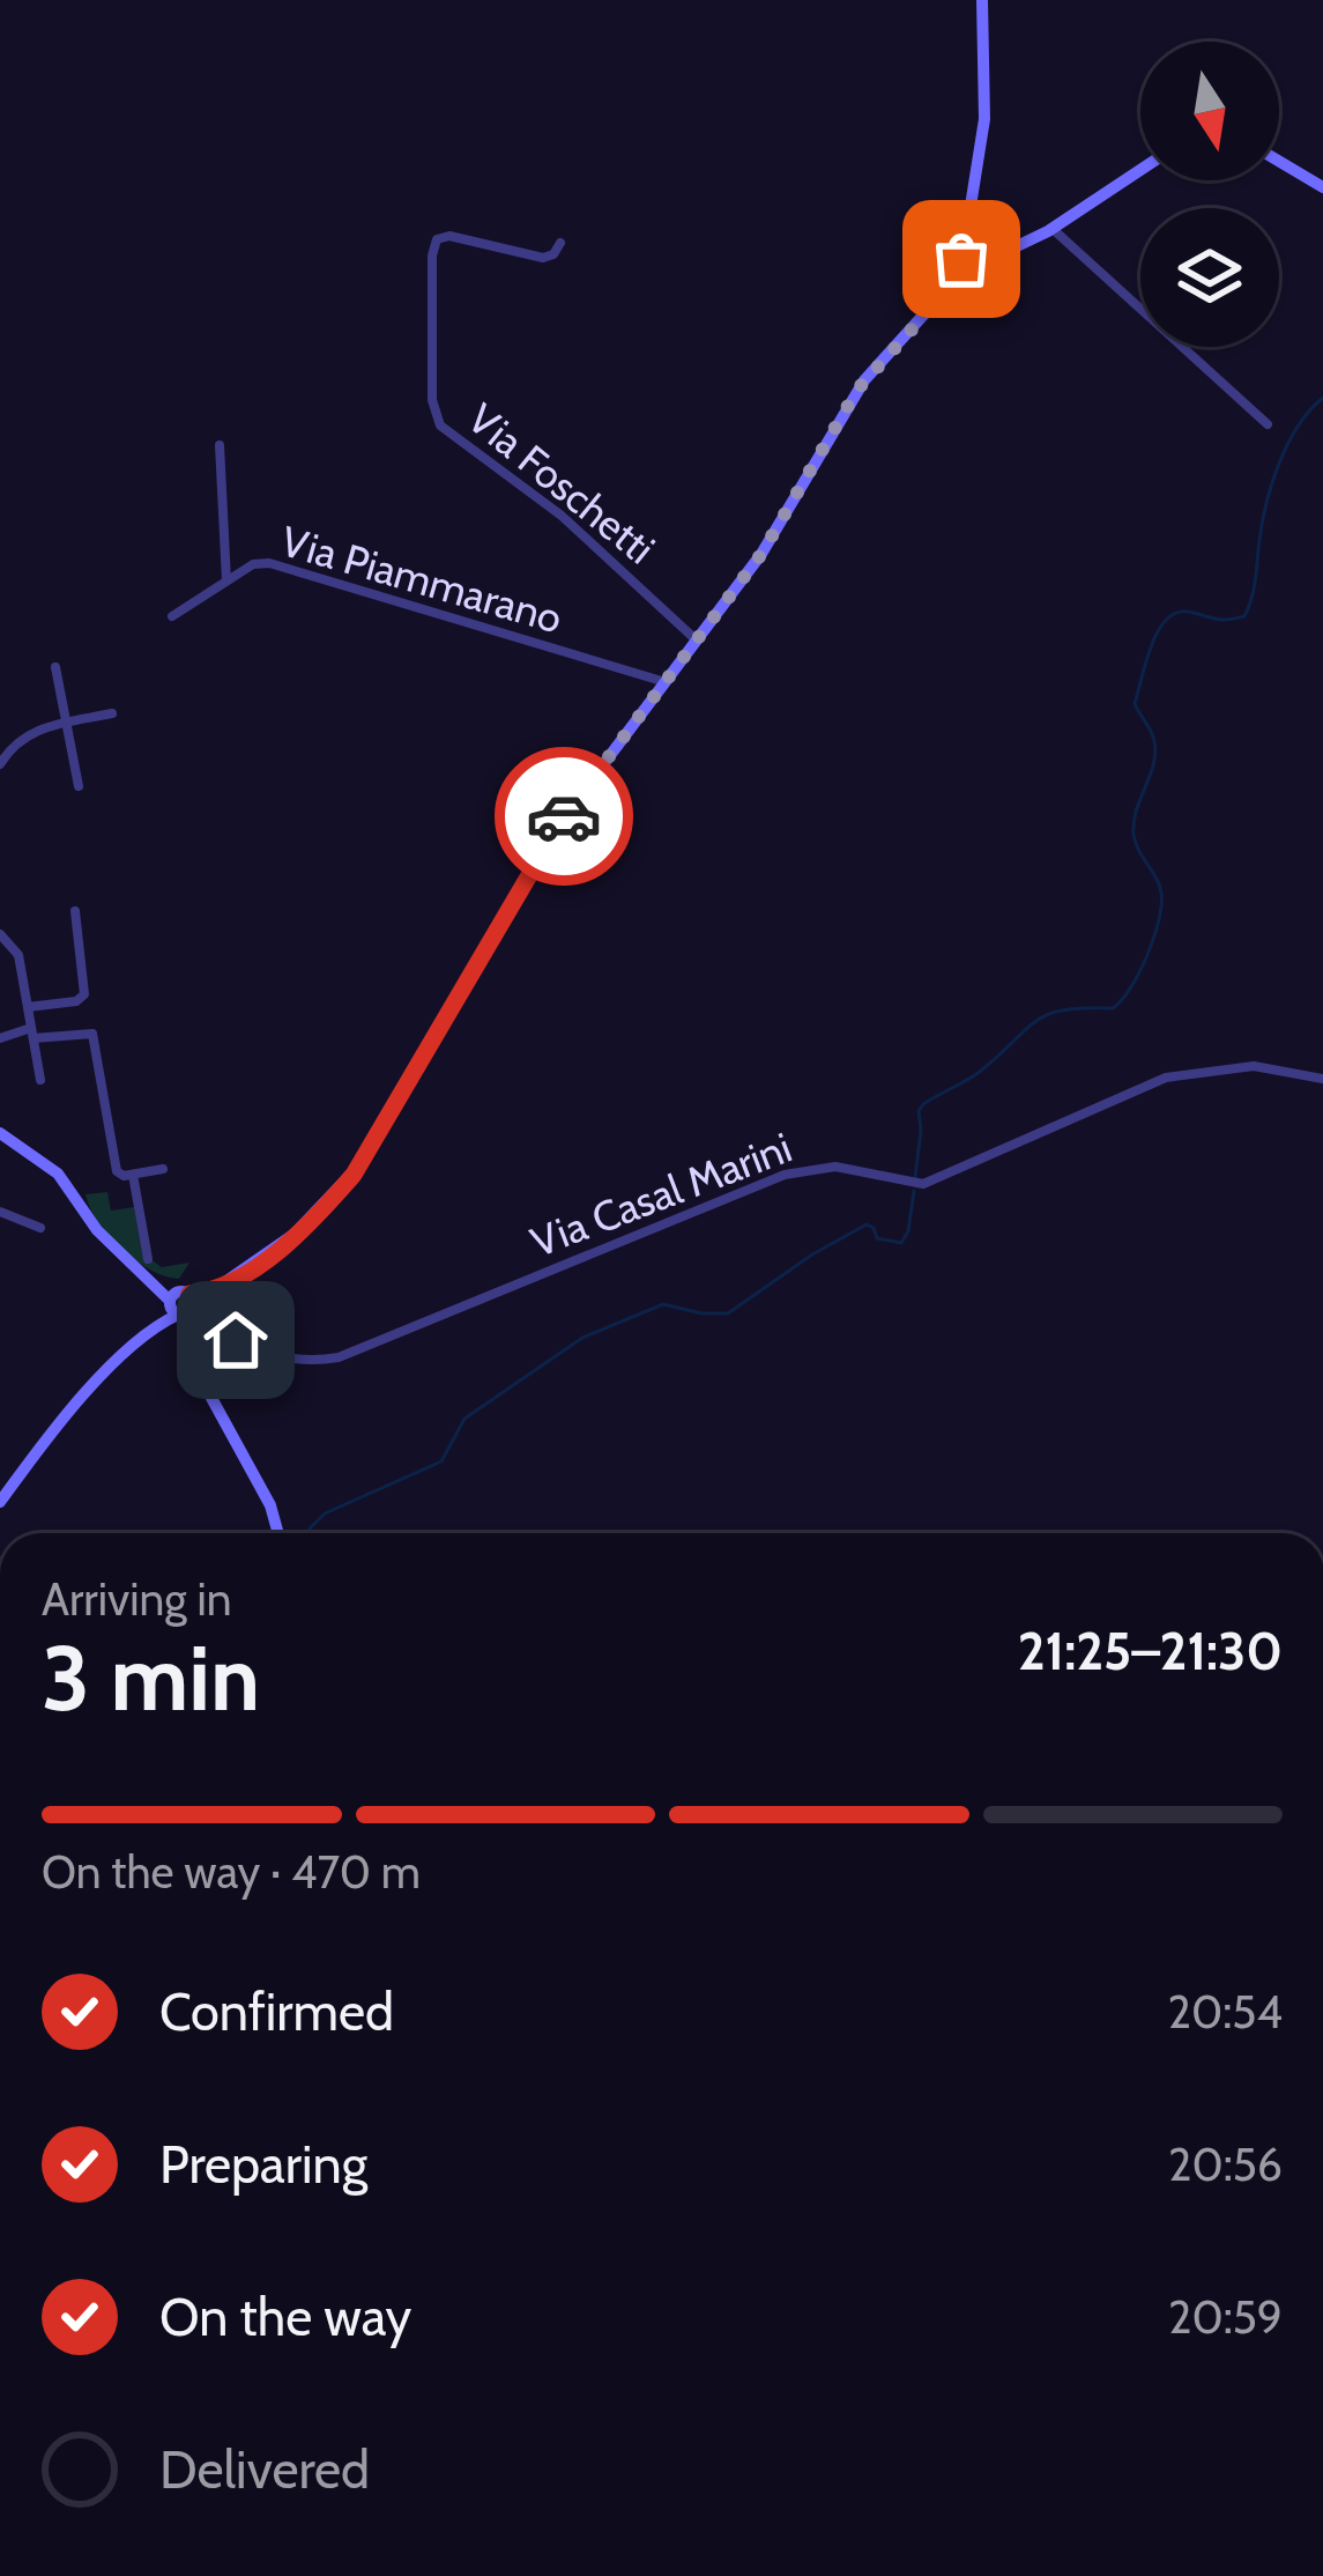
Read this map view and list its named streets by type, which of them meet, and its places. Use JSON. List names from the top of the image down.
{
  "streets": {
    "street": ["Via Foschetti", "Via Piammarano", "Via Casal Marini"]
  },
  "north": "bottom",
  "page": {
    "heading": ["3 min", "Arriving in", "21:25–21:30"],
    "bar": "On the way · 470 m",
    "list": [
      ["Confirmed", "20:54"],
      ["Preparing", "20:56"],
      ["On the way", "20:59"],
      "Delivered"
    ]
  }
}
